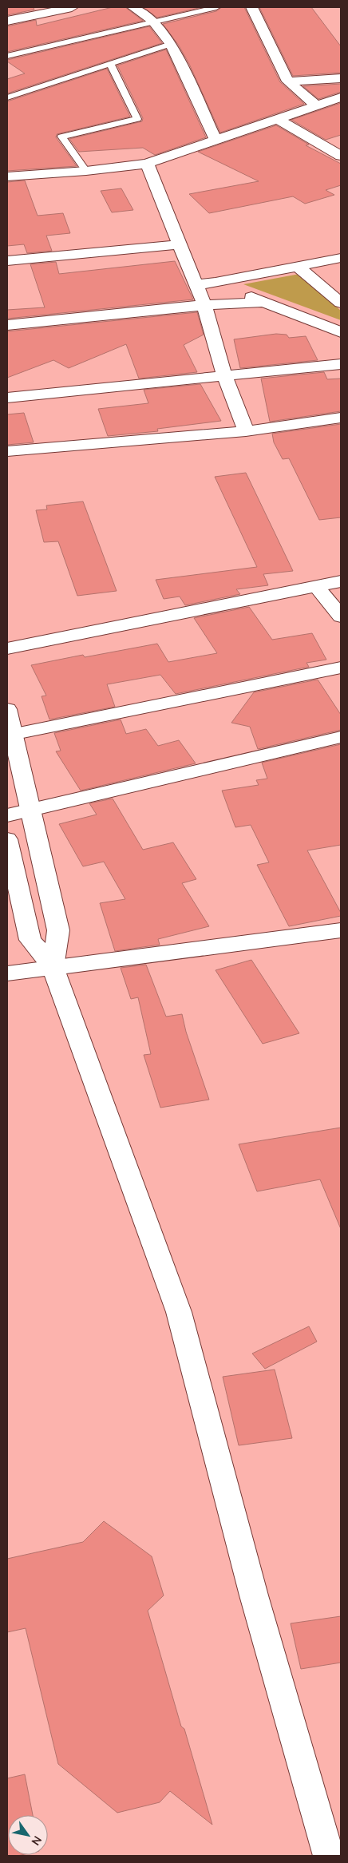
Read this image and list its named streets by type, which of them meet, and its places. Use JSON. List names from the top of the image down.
{
  "north": "bottom right"
}
